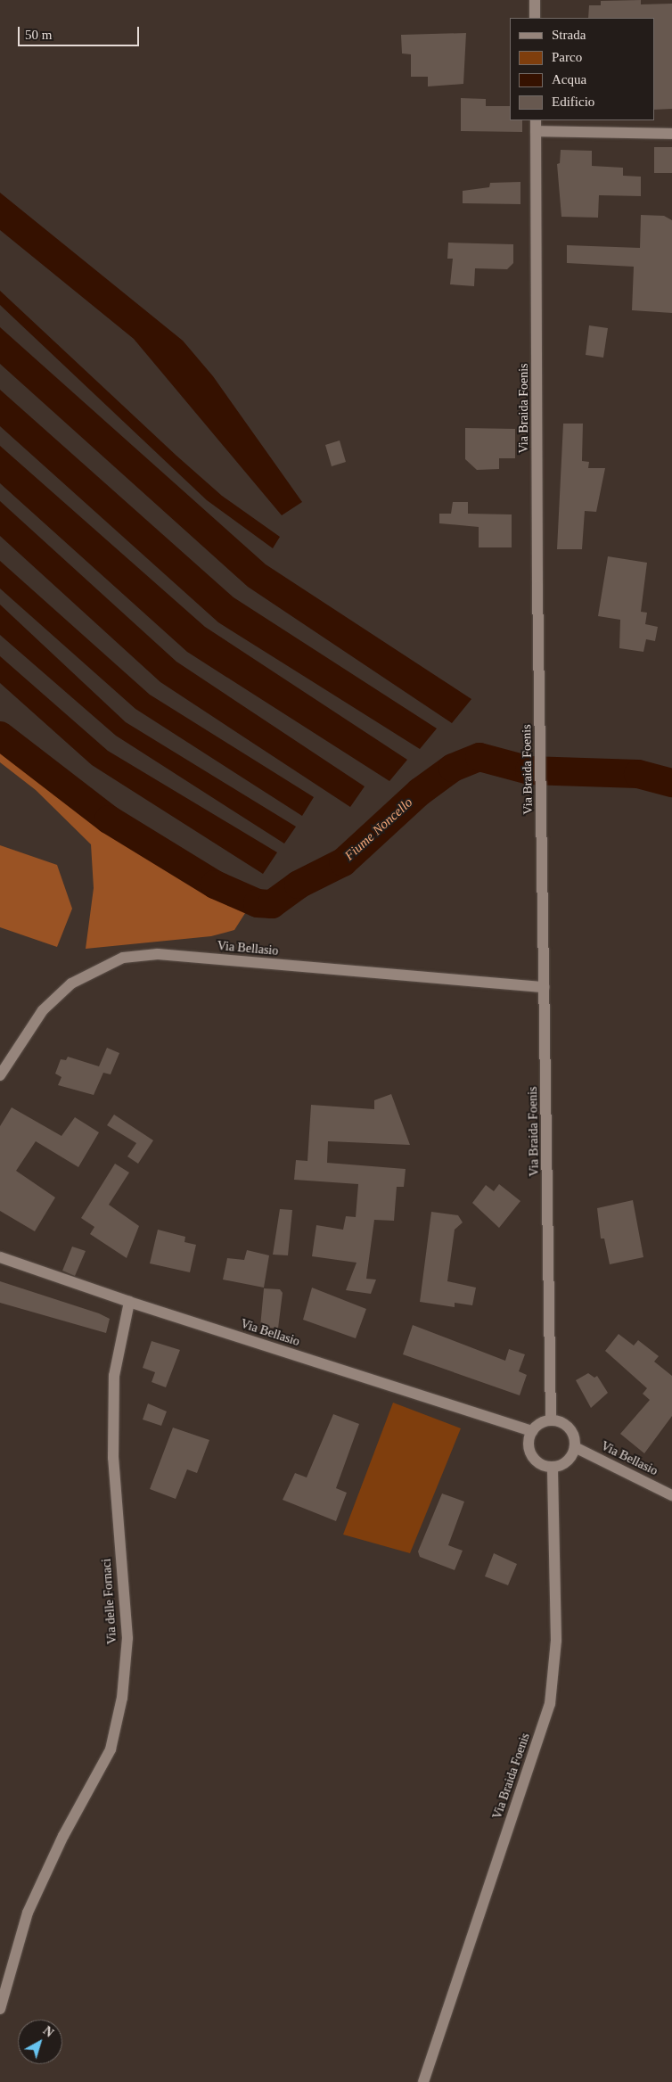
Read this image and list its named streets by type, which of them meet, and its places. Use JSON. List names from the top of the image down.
{
  "streets": {
    "street": ["Via Braida Foenis", "Via Bellasio", "Via delle Fornaci"]
  },
  "crossings": [
    ["Via Braida Foenis", "Via Bellasio"],
    ["Via Bellasio", "Via delle Fornaci"]
  ],
  "water": ["Fiume Noncello"],
  "legend": [
    "Strada",
    "Parco",
    "Acqua",
    "Edificio"
  ],
  "scale_bar": "50 m",
  "north": "top right"
}
